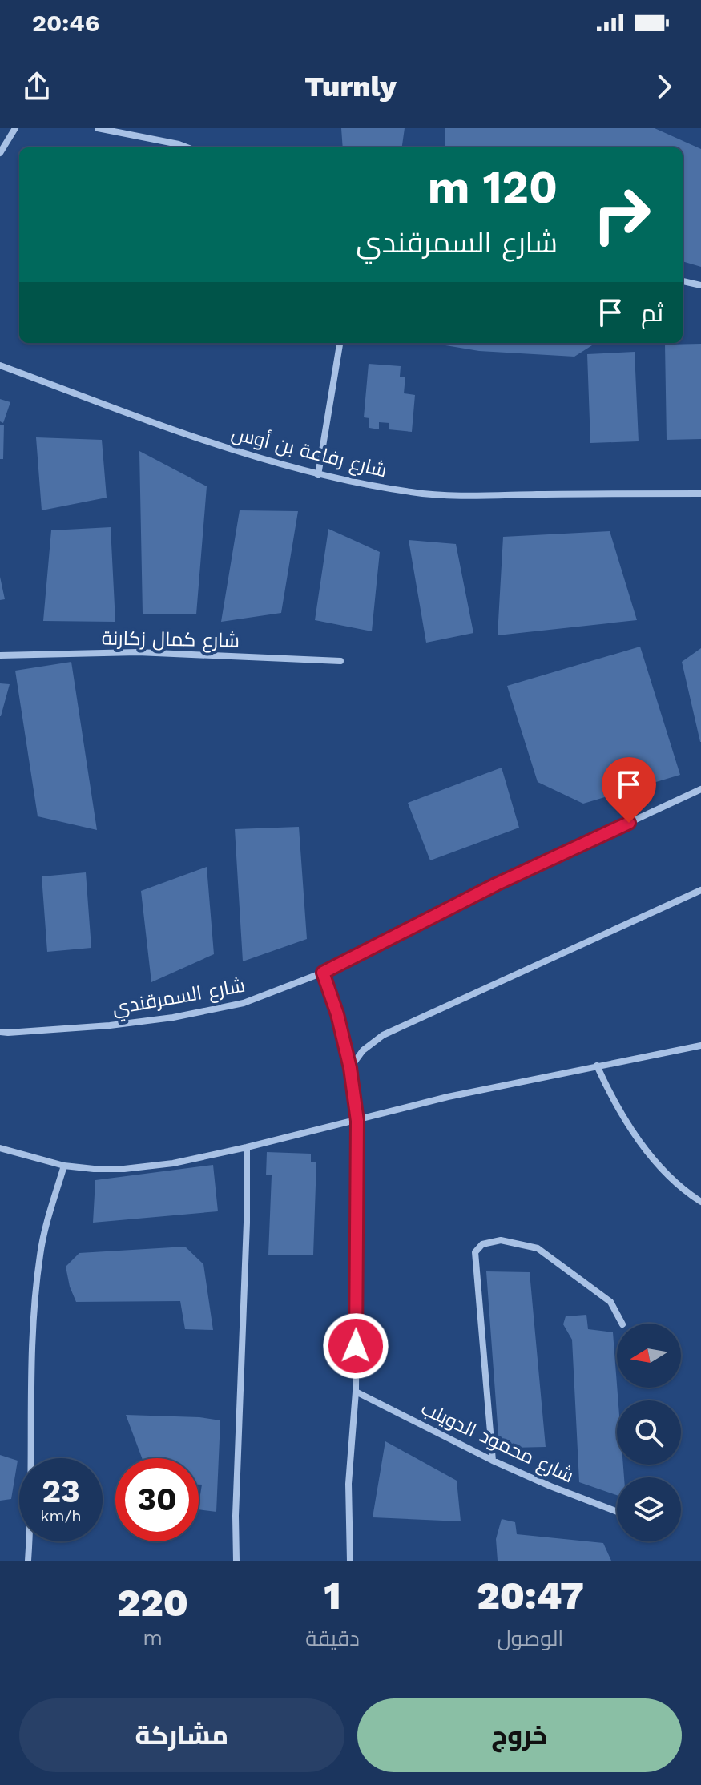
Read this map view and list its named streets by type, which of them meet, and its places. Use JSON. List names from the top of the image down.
{
  "streets": {
    "street": [
      "شارع رفاعة بن أوس",
      "شارع كمال زكارنة",
      "شارع السمرقندي",
      "شارع محمود الدويلب"
    ]
  },
  "north": "left",
  "page": {
    "status": "20:46",
    "header": "Turnly",
    "turn": ["120 m", "شارع السمرقندي"],
    "then": "ثم",
    "speed": "23 km/h",
    "limit": "30",
    "eta": [
      "20:47",
      "الوصول",
      "1",
      "دقيقة",
      "220",
      "m"
    ],
    "buttons": ["خروج", "مشاركة"]
  }
}
